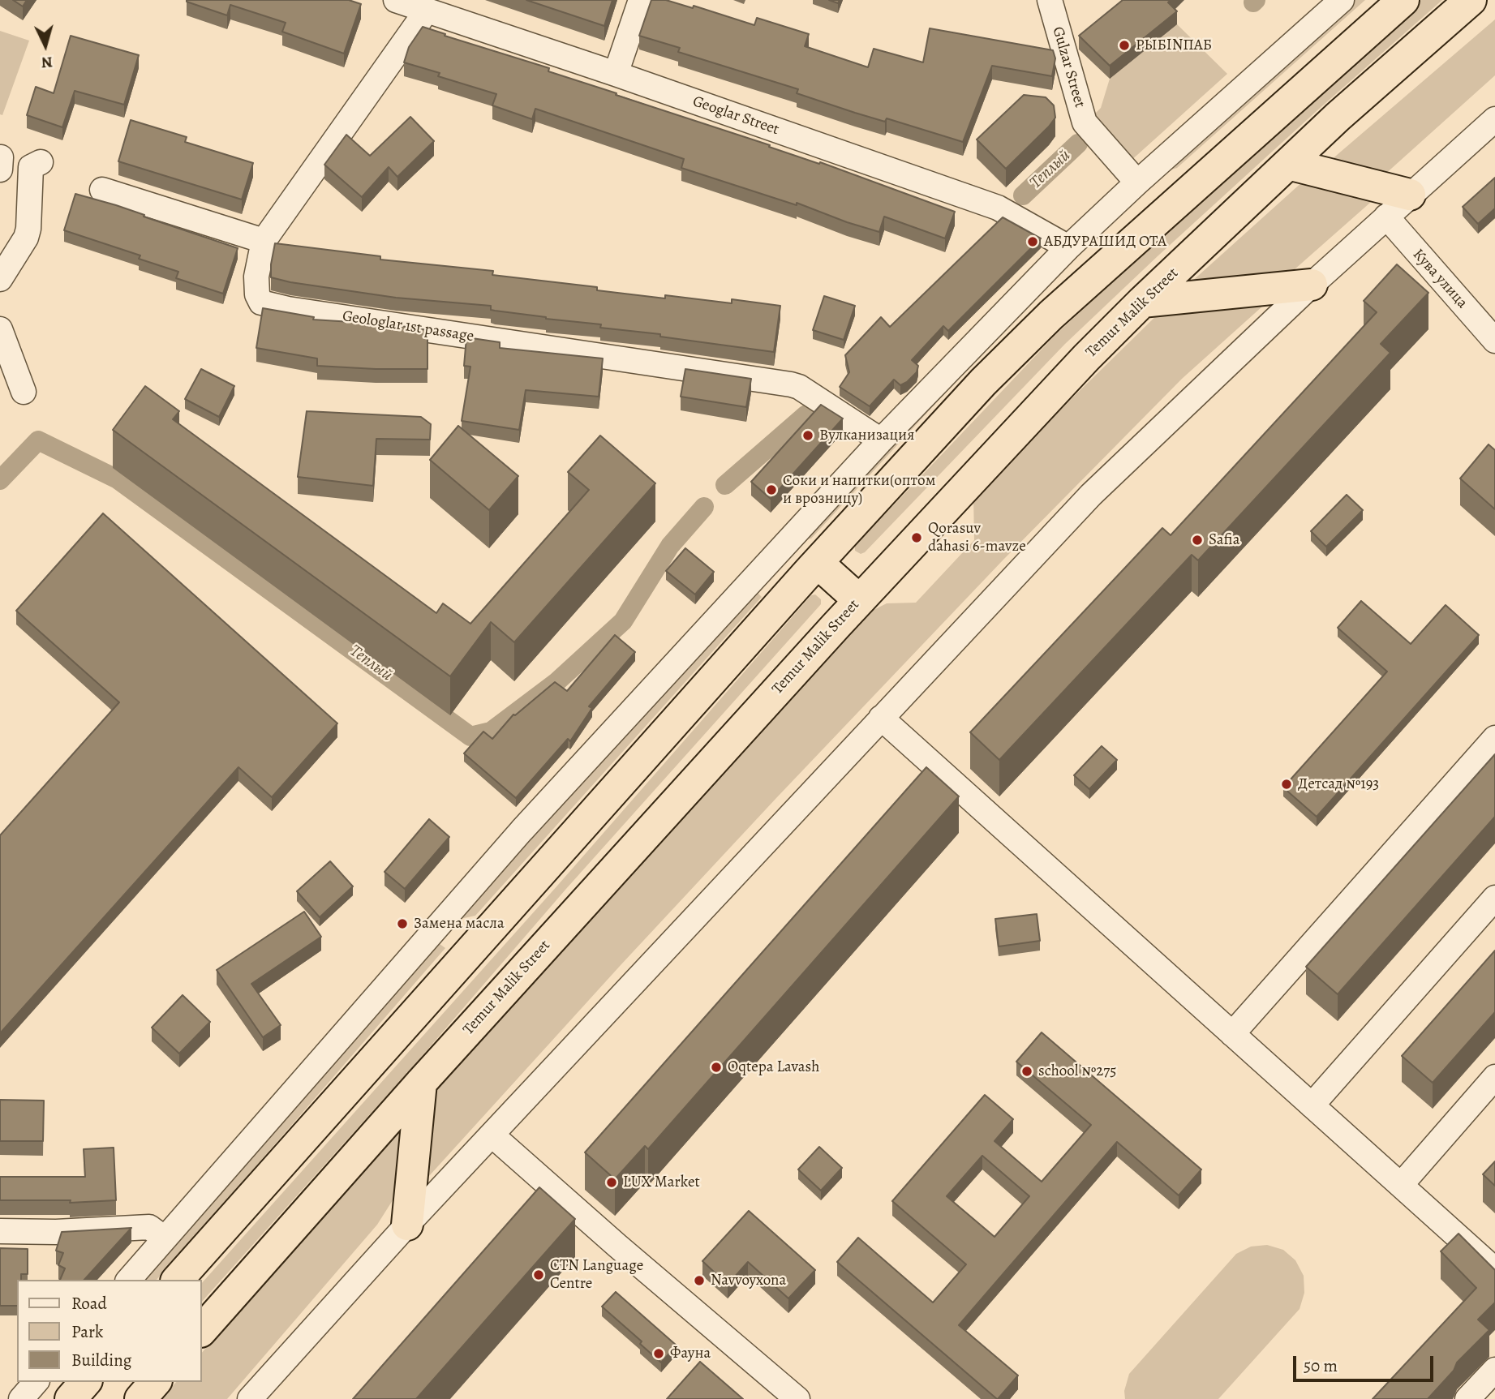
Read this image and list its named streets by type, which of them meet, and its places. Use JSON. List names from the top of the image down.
{
  "streets": {
    "highway": ["Temur Malik Street"],
    "street": [
      "Gulzar Street",
      "Geoglar Street",
      "Кува улица",
      "Geologlar 1st passage"
    ]
  },
  "crossings": [
    ["Geoglar Street", "Geologlar 1st passage"]
  ],
  "water": ["Теплый"],
  "places": [
    "РЫБINПАБ",
    "АБДУРАШИД ОТА",
    "Вулканизация",
    "Соки и напитки(оптом и врозницу)",
    "Qorasuv dahasi 6-mavze",
    "Safia",
    "Детсад №193",
    "Замена масла",
    "Oqtepa Lavash",
    "school №275",
    "LUX Market",
    "CTN Language Centre",
    "Navvoyxona",
    "Фауна"
  ],
  "legend": ["Road", "Park", "Building"],
  "scale_bar": "50 m",
  "north": "bottom"
}
